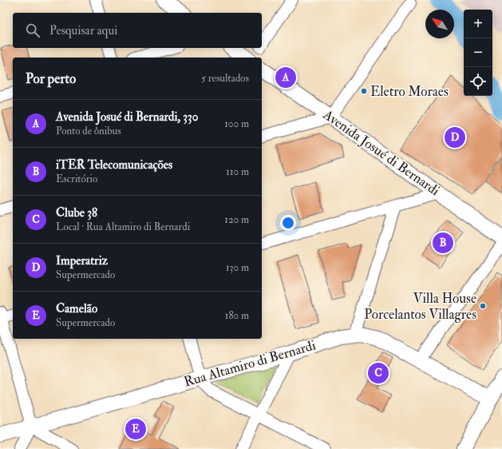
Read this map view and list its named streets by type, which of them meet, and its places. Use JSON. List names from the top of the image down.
{
  "streets": {
    "main road": ["Avenida Josué di Bernardi", "Rua Altamiro di Bernardi"]
  },
  "places": ["Eletro Moraes", "Villa House Porcelantos Villagres"],
  "north": "top left",
  "page": {
    "map_buttons": ["+", "−"],
    "search": "Pesquisar aqui",
    "heading": ["Por perto", "5 resultados"],
    "pins": [
      "A",
      "D",
      "B",
      "C",
      "E"
    ],
    "list": [
      {
        "mark": "A",
        "name": "Avenida Josué di Bernardi, 330",
        "note": "Ponto de ônibus",
        "value": "100 m"
      },
      {
        "mark": "B",
        "name": "iTER Telecomunicações",
        "note": "Escritório",
        "value": "110 m"
      },
      {
        "mark": "C",
        "name": "Clube 38",
        "note": "Local · Rua Altamiro di Bernardi",
        "value": "120 m"
      },
      {
        "mark": "D",
        "name": "Imperatriz",
        "note": "Supermercado",
        "value": "130 m"
      },
      {
        "mark": "E",
        "name": "Camelão",
        "note": "Supermercado",
        "value": "180 m"
      }
    ]
  }
}
